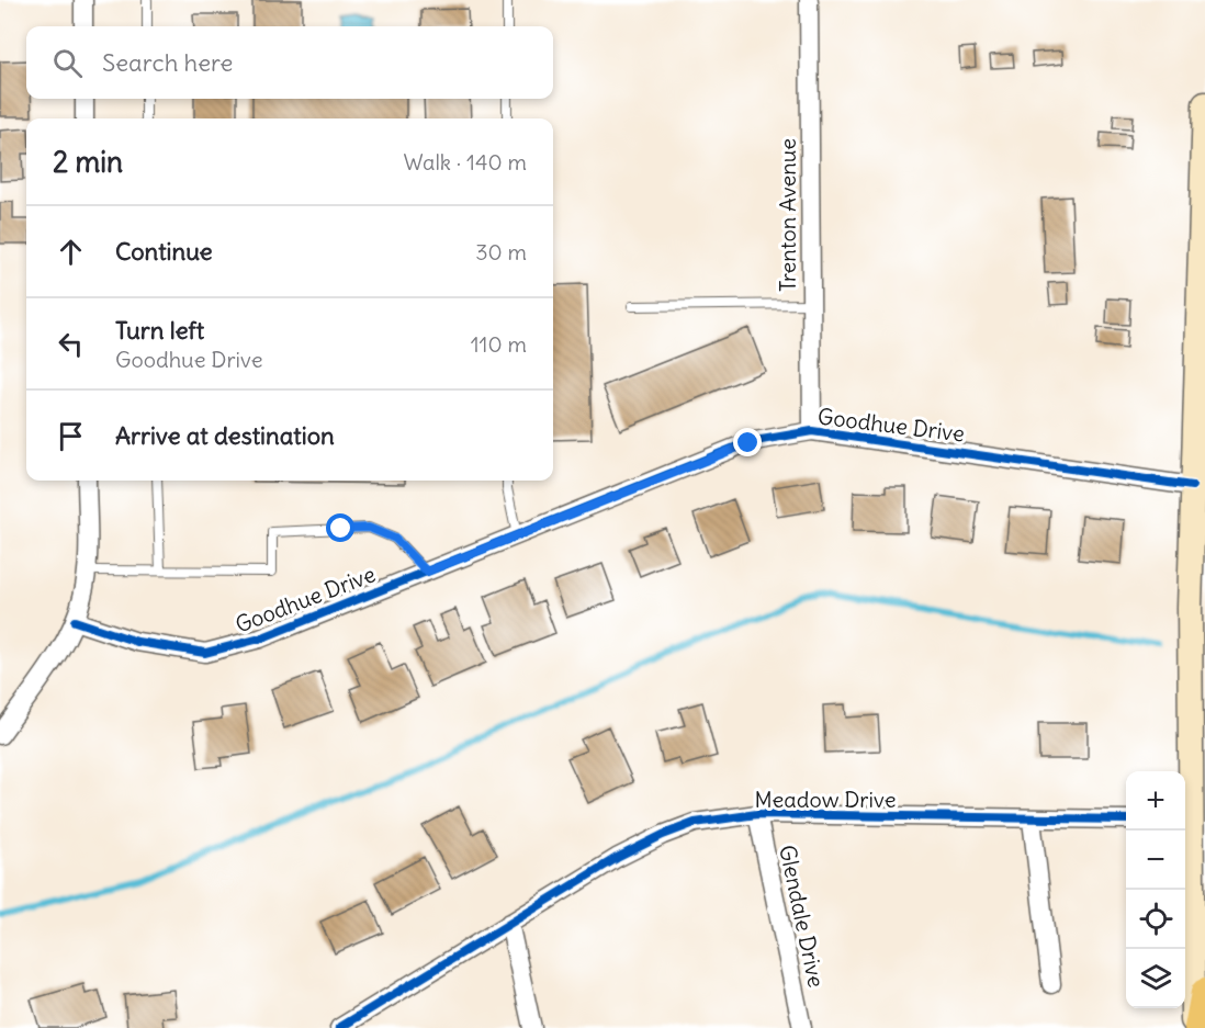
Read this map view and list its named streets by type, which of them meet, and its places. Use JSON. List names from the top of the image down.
{
  "streets": {
    "street": [
      "Trenton Avenue",
      "Goodhue Drive",
      "Meadow Drive",
      "Glendale Drive"
    ]
  },
  "crossings": [
    ["Trenton Avenue", "Goodhue Drive"],
    ["Meadow Drive", "Glendale Drive"]
  ],
  "page": {
    "search": "Search here",
    "heading": ["2 min", "Walk · 140 m"],
    "list": [
      ["Continue", "30 m"],
      ["Turn left", "Goodhue Drive", "110 m"],
      "Arrive at destination"
    ],
    "map_buttons": ["+", "−"]
  }
}
